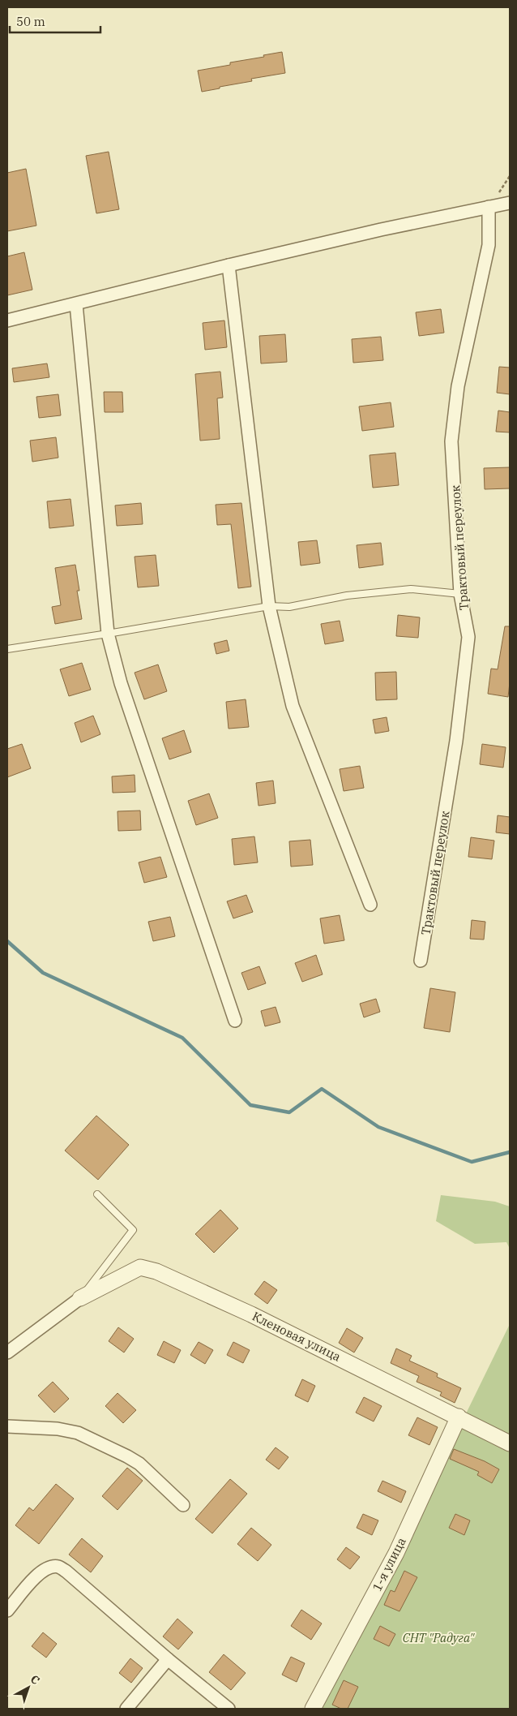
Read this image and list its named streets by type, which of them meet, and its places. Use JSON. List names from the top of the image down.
{
  "streets": {
    "street": ["Трактовый переулок", "Кленовая улица", "1-я улица"]
  },
  "crossings": [
    ["Кленовая улица", "1-я улица"]
  ],
  "parks": ["СНТ \"Радуга\""],
  "scale_bar": "50 m",
  "north": "top right"
}
